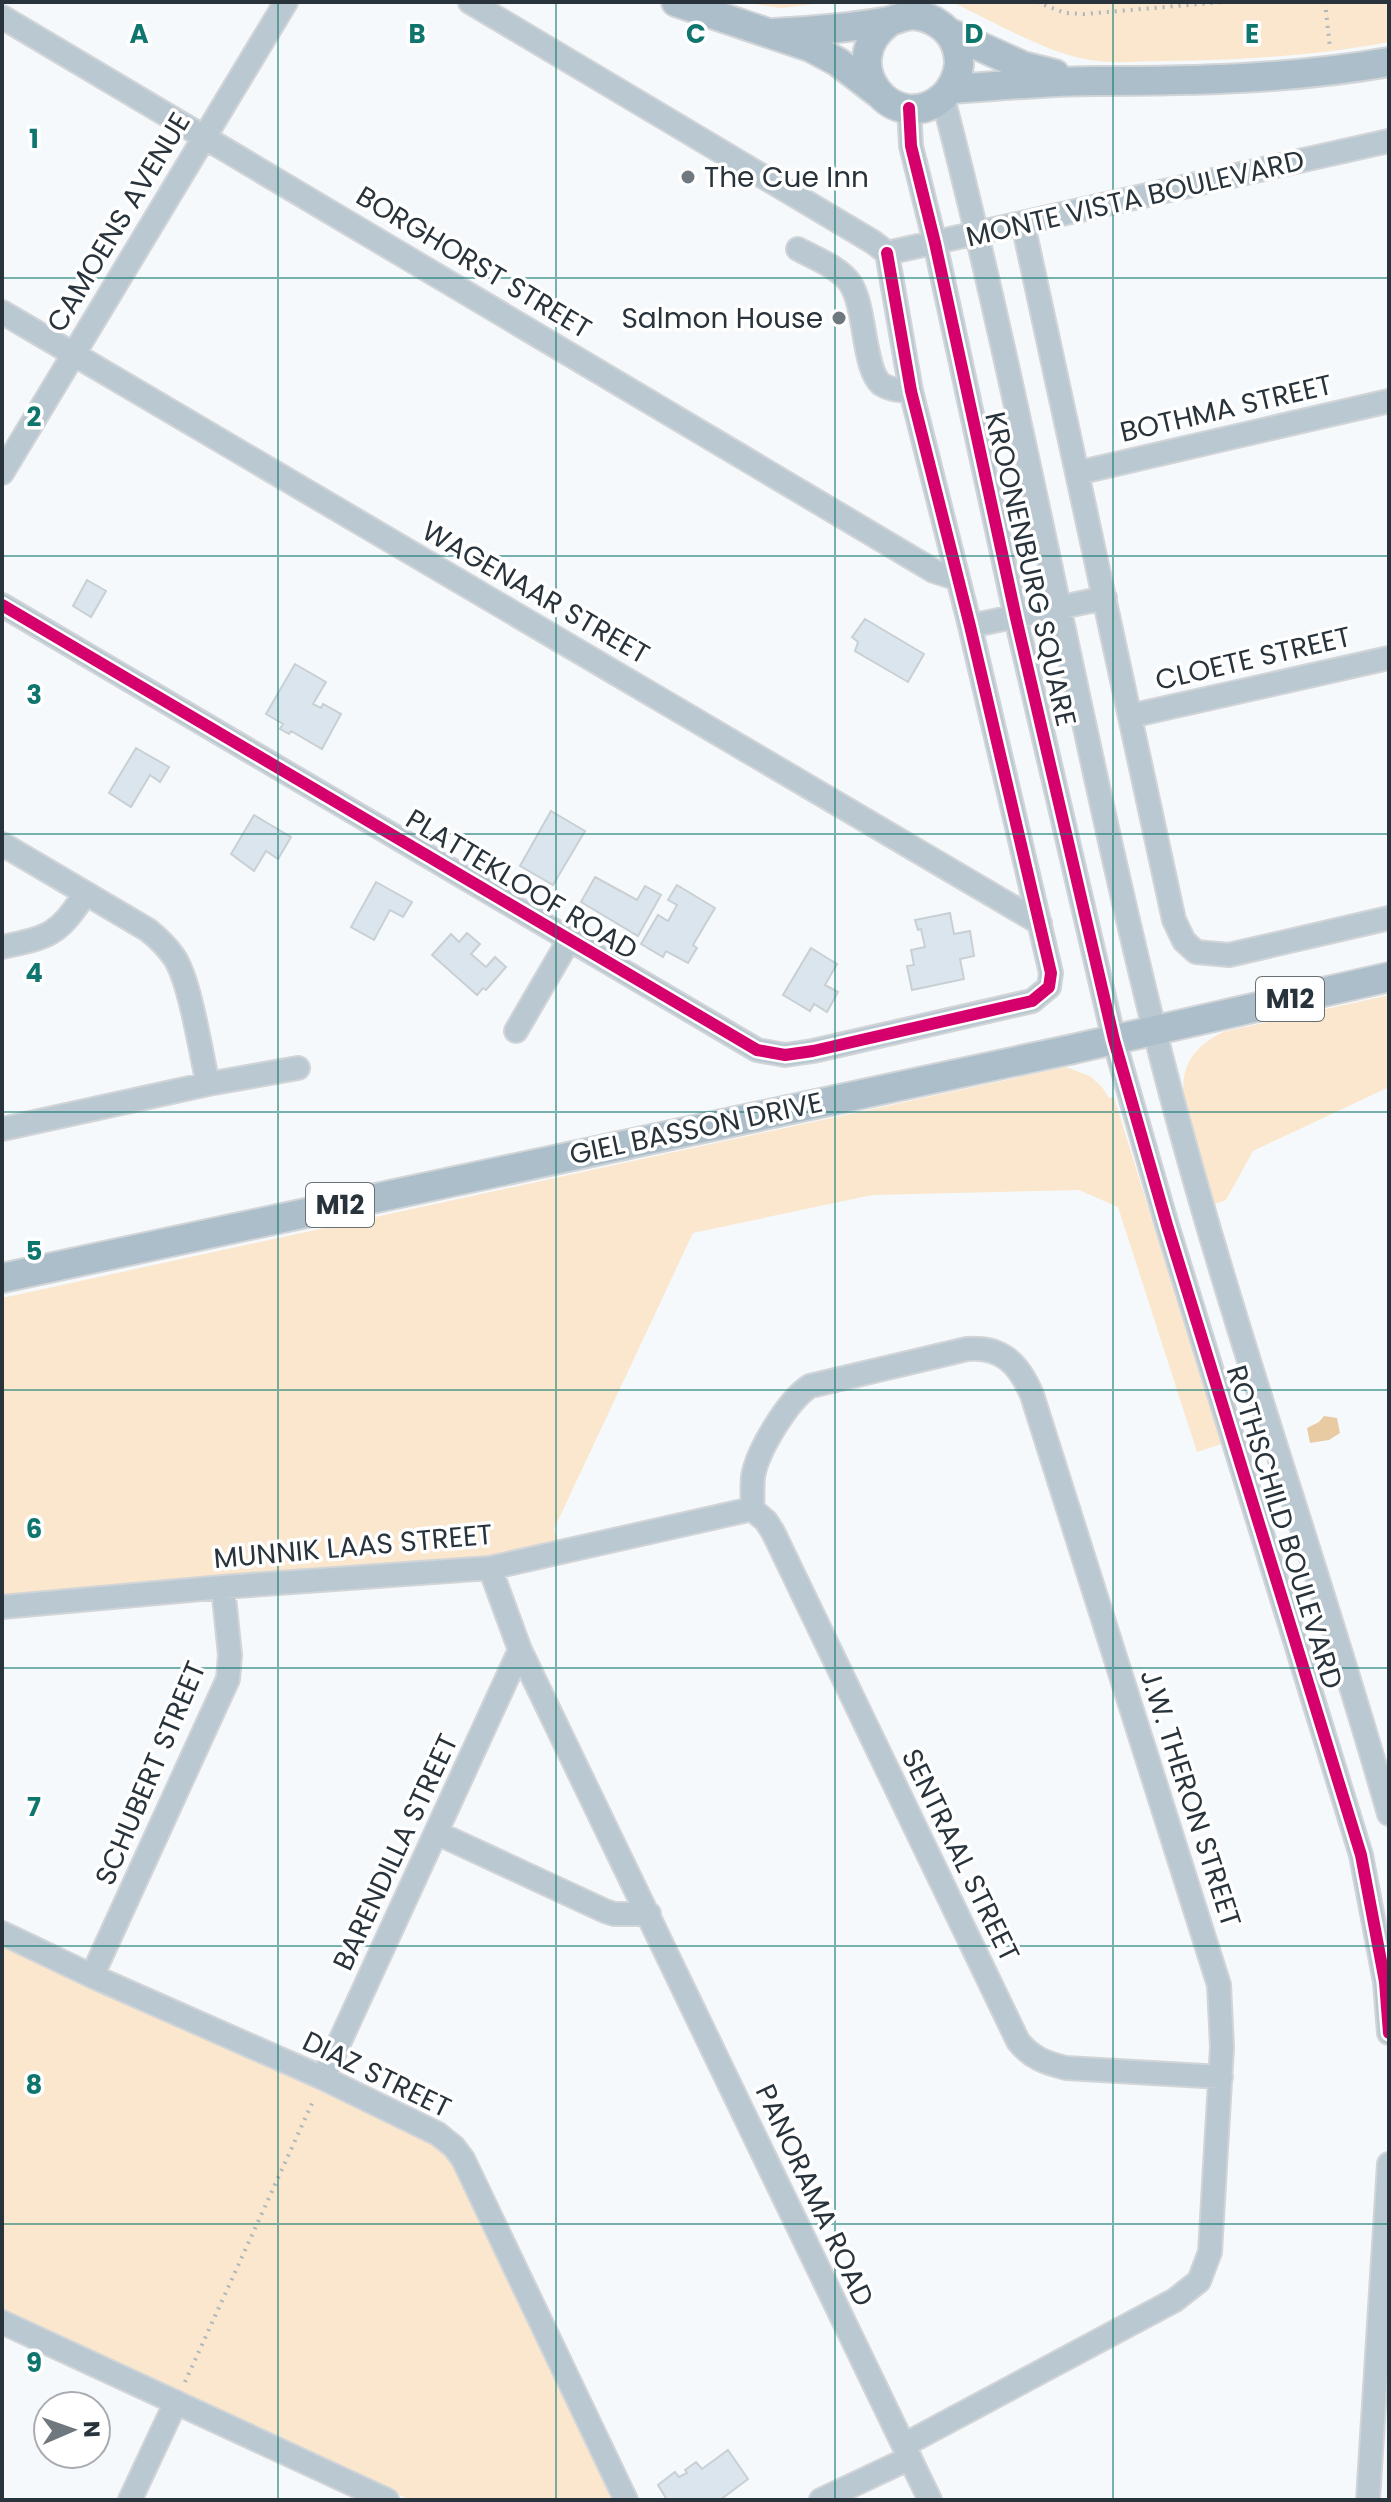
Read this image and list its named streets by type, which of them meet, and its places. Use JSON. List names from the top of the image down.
{
  "streets": {
    "main road": ["M12", "GIEL BASSON DRIVE"],
    "street": [
      "MONTE VISTA BOULEVARD",
      "CAMOENS AVENUE",
      "BORGHORST STREET",
      "BOTHMA STREET",
      "KROONENBURG SQUARE",
      "WAGENAAR STREET",
      "CLOETE STREET",
      "PLATTEKLOOF ROAD",
      "ROTHSCHILD BOULEVARD",
      "MUNNIK LAAS STREET",
      "SCHUBERT STREET",
      "J.W. THERON STREET",
      "BARENDILLA STREET",
      "SENTRAAL STREET",
      "DIAZ STREET",
      "PANORAMA ROAD"
    ]
  },
  "crossings": [
    ["MONTE VISTA BOULEVARD", "KROONENBURG SQUARE"],
    ["CAMOENS AVENUE", "BORGHORST STREET"],
    ["CAMOENS AVENUE", "WAGENAAR STREET"],
    ["KROONENBURG SQUARE", "GIEL BASSON DRIVE"],
    ["KROONENBURG SQUARE", "ROTHSCHILD BOULEVARD"],
    ["WAGENAAR STREET", "PLATTEKLOOF ROAD"],
    ["GIEL BASSON DRIVE", "ROTHSCHILD BOULEVARD"],
    ["MUNNIK LAAS STREET", "SCHUBERT STREET"],
    ["MUNNIK LAAS STREET", "J.W. THERON STREET"],
    ["MUNNIK LAAS STREET", "SENTRAAL STREET"],
    ["MUNNIK LAAS STREET", "PANORAMA ROAD"],
    ["SCHUBERT STREET", "DIAZ STREET"],
    ["J.W. THERON STREET", "SENTRAAL STREET"],
    ["J.W. THERON STREET", "PANORAMA ROAD"],
    ["BARENDILLA STREET", "DIAZ STREET"],
    ["BARENDILLA STREET", "PANORAMA ROAD"]
  ],
  "places": ["The Cue Inn", "Salmon House"],
  "north": "right",
  "grid": {
    "columns": [
      "A",
      "B",
      "C",
      "D",
      "E"
    ],
    "rows": [
      "1",
      "2",
      "3",
      "4",
      "5",
      "6",
      "7",
      "8",
      "9"
    ]
  }
}
